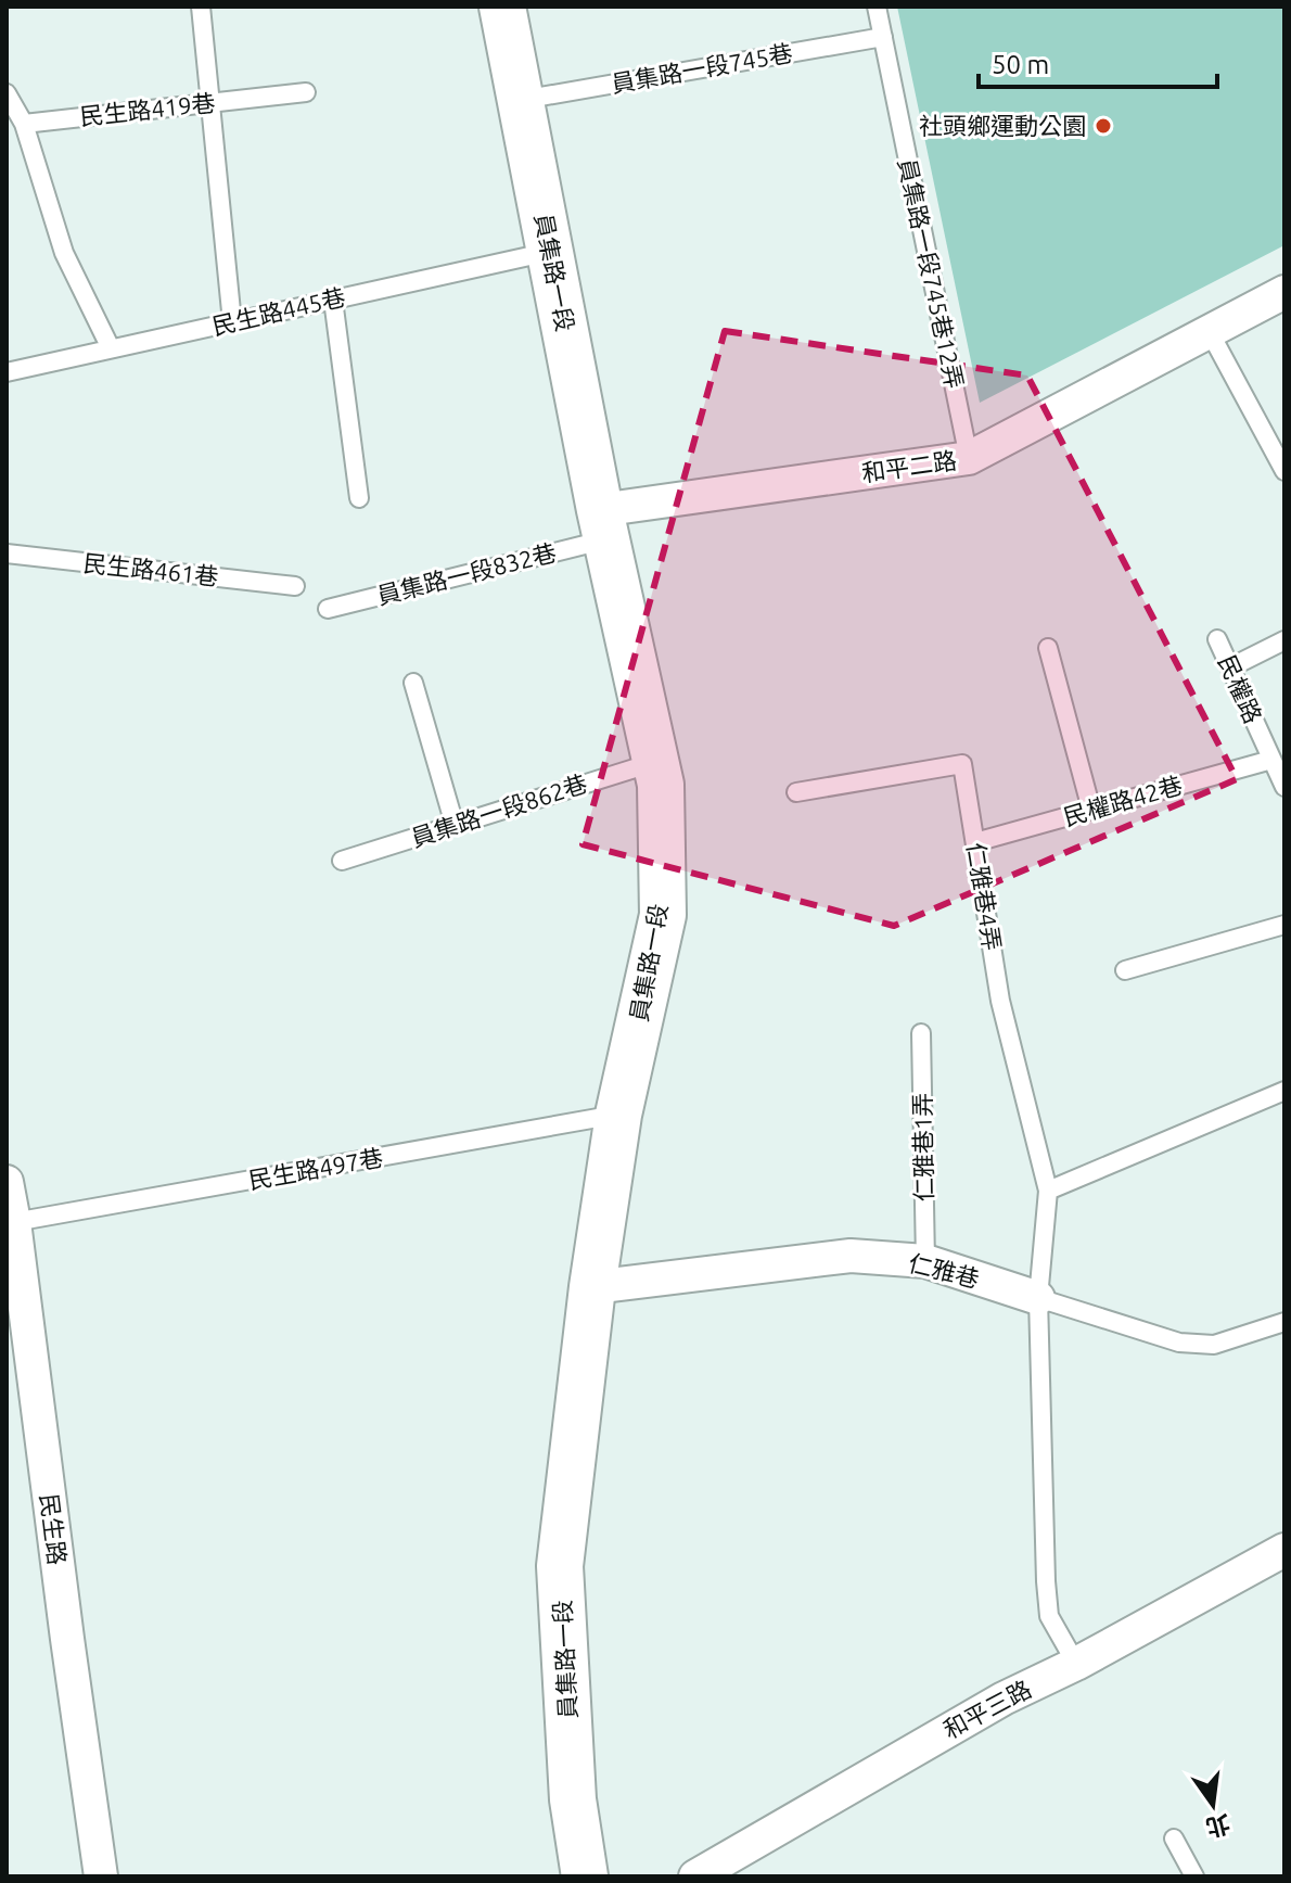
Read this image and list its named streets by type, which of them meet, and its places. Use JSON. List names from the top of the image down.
{
  "streets": {
    "street": [
      "員集路一段",
      "和平二路",
      "仁雅巷",
      "民生路",
      "和平三路"
    ],
    "lane": [
      "員集路一段745巷",
      "民生路419巷",
      "員集路一段745巷12弄",
      "民生路445巷",
      "民生路461巷",
      "員集路一段832巷",
      "民權路",
      "民權路42巷",
      "員集路一段862巷",
      "仁雅巷4弄",
      "仁雅巷1弄",
      "民生路497巷"
    ]
  },
  "crossings": [
    ["員集路一段745巷", "員集路一段"],
    ["員集路一段745巷", "員集路一段745巷12弄"],
    ["員集路一段", "民生路445巷"],
    ["員集路一段", "和平二路"],
    ["員集路一段", "員集路一段832巷"],
    ["員集路一段", "員集路一段862巷"],
    ["員集路一段", "民生路497巷"],
    ["員集路一段", "仁雅巷"],
    ["員集路一段745巷12弄", "和平二路"],
    ["和平二路", "員集路一段832巷"],
    ["民權路", "民權路42巷"],
    ["民權路42巷", "仁雅巷4弄"],
    ["仁雅巷4弄", "仁雅巷"],
    ["仁雅巷4弄", "和平三路"],
    ["仁雅巷1弄", "仁雅巷"],
    ["民生路497巷", "民生路"]
  ],
  "places": ["社頭鄉運動公園"],
  "scale_bar": "50 m",
  "north": "bottom"
}
